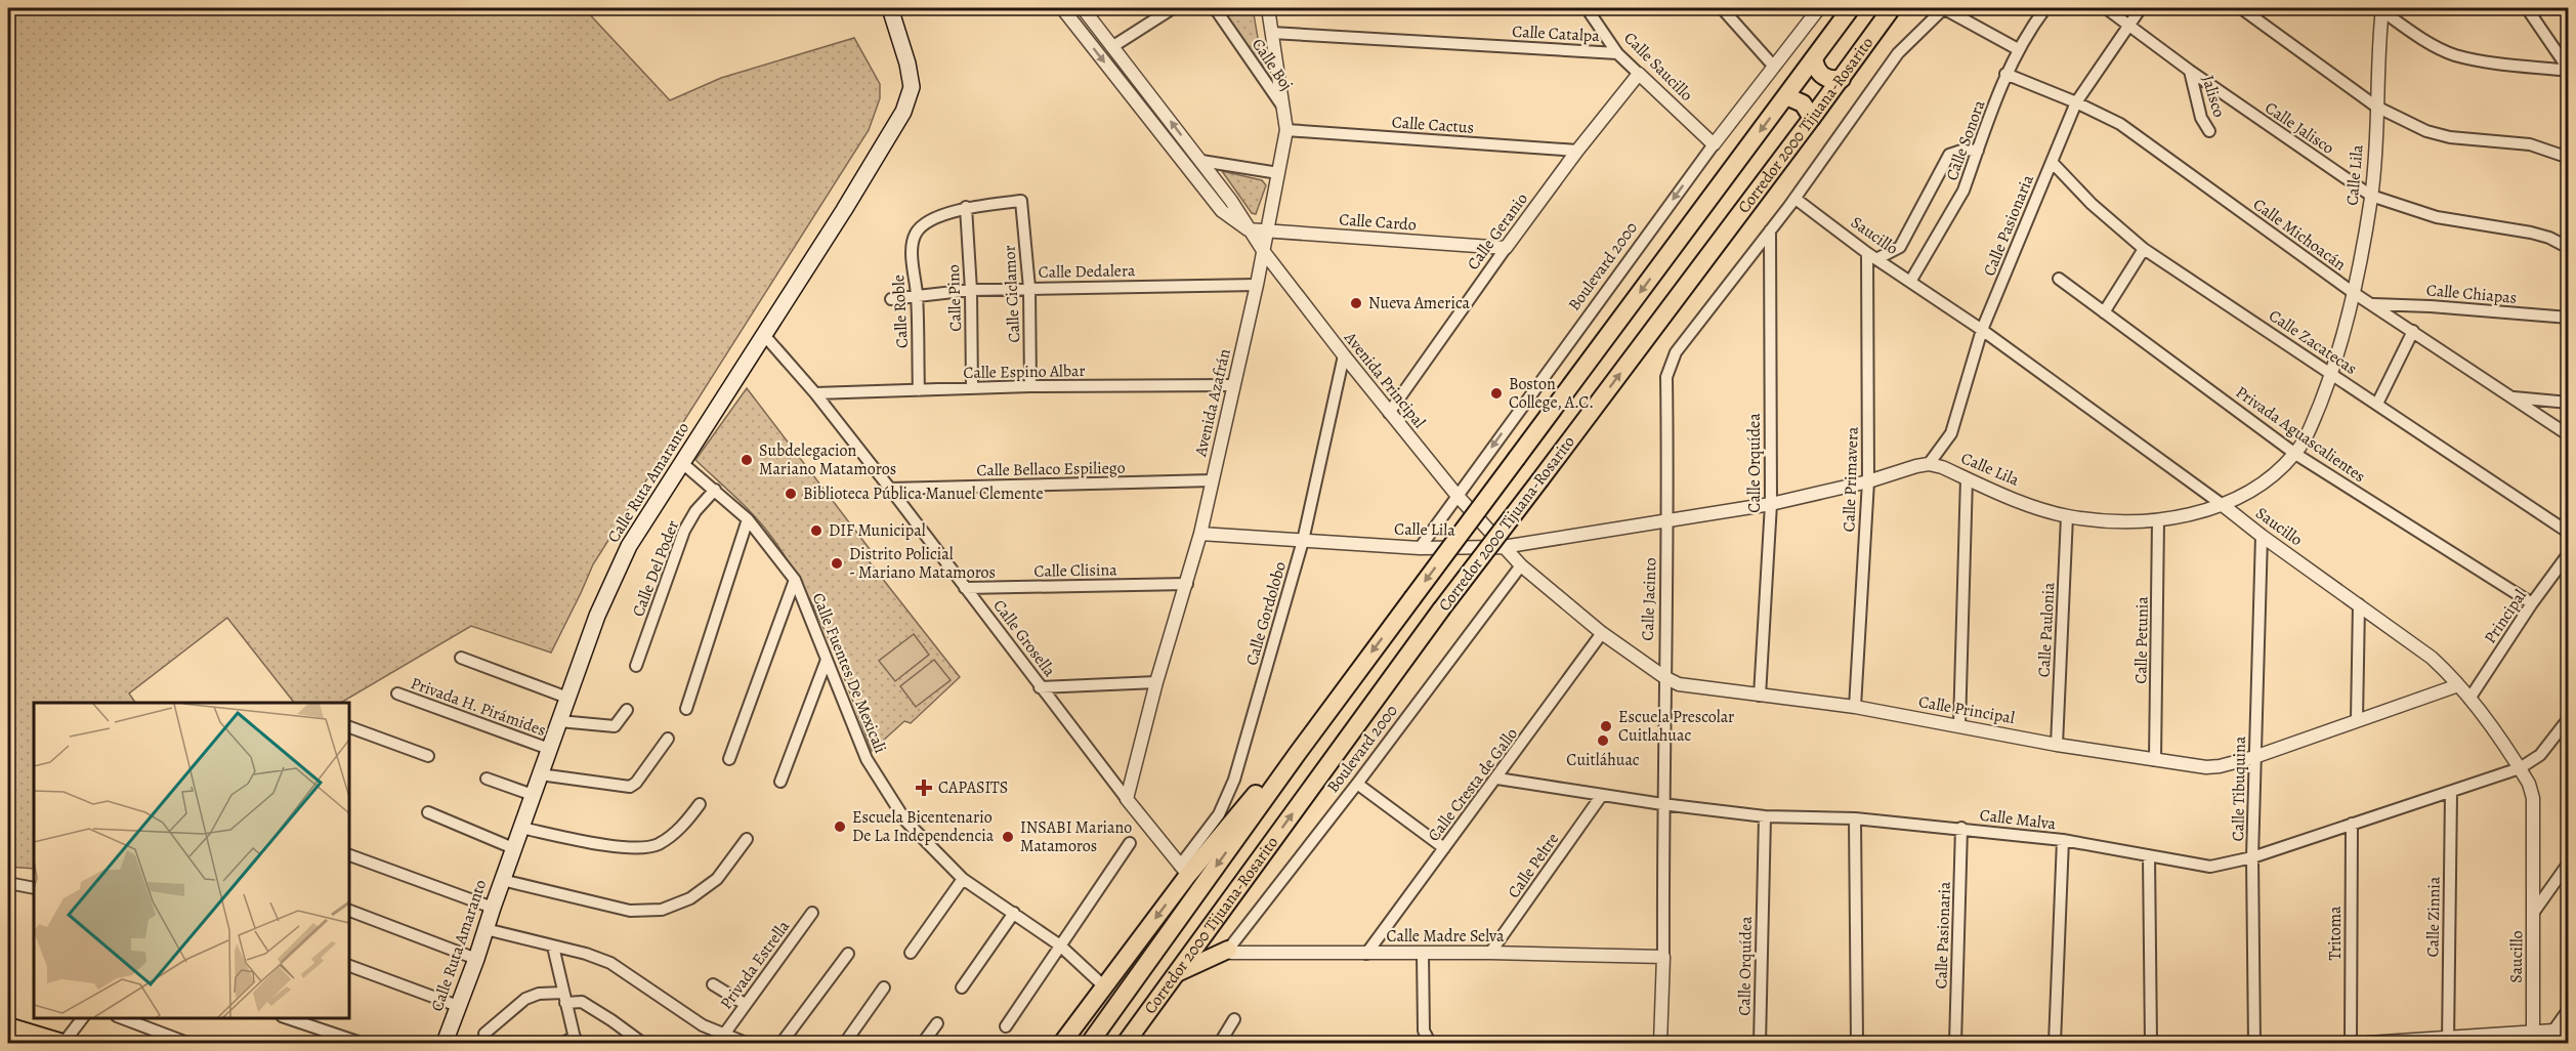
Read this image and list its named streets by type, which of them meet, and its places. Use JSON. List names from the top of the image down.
{
  "streets": {
    "main road": ["Corredor 2000 Tijuana-Rosarito", "Calle Ruta Amaranto"],
    "street": [
      "Calle Catalpa",
      "Calle Boj",
      "Calle Saucillo",
      "Jalisco",
      "Calle Cactus",
      "Calle Jalisco",
      "Calle Sonora",
      "Calle Lila",
      "Calle Cardo",
      "Calle Pasionaria",
      "Calle Geranio",
      "Calle Michoacán",
      "Saucillo",
      "Boulevard 2000",
      "Calle Dedalera",
      "Calle Ciclamor",
      "Calle Chiapas",
      "Calle Pino",
      "Calle Roble",
      "Calle Zacatecas",
      "Calle Espino Albar",
      "Avenida Principal",
      "Avenida Azafrán",
      "Privada Aguascalientes",
      "Calle Orquídea",
      "Calle Bellaco Espiliego",
      "Calle Primavera",
      "Calle Del Poder",
      "Calle Clisina",
      "Calle Jacinto",
      "Calle Gordolobo",
      "Principal",
      "Calle Paulonia",
      "Calle Grosella",
      "Calle Petunia",
      "Calle Fuentes De Mexicali",
      "Privada H. Pirámides",
      "Calle Principal",
      "Calle Cresta de Gallo",
      "Calle Tibuquina",
      "Calle Malva",
      "Calle Peltre",
      "Calle Zinnia",
      "Tritoma",
      "Calle Madre Selva",
      "Privada Estrella"
    ]
  },
  "crossings": [
    ["Calle Catalpa", "Calle Saucillo"],
    ["Calle Catalpa", "Avenida Azafrán"],
    ["Calle Boj", "Avenida Azafrán"],
    ["Calle Saucillo", "Calle Geranio"],
    ["Calle Saucillo", "Boulevard 2000"],
    ["Jalisco", "Calle Jalisco"],
    ["Calle Cactus", "Calle Geranio"],
    ["Calle Cactus", "Avenida Azafrán"],
    ["Calle Jalisco", "Calle Lila"],
    ["Calle Jalisco", "Calle Pasionaria"],
    ["Calle Sonora", "Calle Michoacán"],
    ["Calle Sonora", "Saucillo"],
    ["Calle Lila", "Calle Pasionaria"],
    ["Calle Lila", "Calle Michoacán"],
    ["Calle Lila", "Saucillo"],
    ["Calle Lila", "Boulevard 2000"],
    ["Calle Lila", "Calle Zacatecas"],
    ["Calle Lila", "Avenida Principal"],
    ["Calle Lila", "Avenida Azafrán"],
    ["Calle Lila", "Privada Aguascalientes"],
    ["Calle Lila", "Calle Orquídea"],
    ["Calle Lila", "Calle Primavera"],
    ["Calle Lila", "Calle Jacinto"],
    ["Calle Lila", "Calle Gordolobo"],
    ["Calle Lila", "Calle Paulonia"],
    ["Calle Lila", "Calle Petunia"],
    ["Calle Lila", "Calle Principal"],
    ["Calle Cardo", "Calle Geranio"],
    ["Calle Cardo", "Avenida Principal"],
    ["Calle Cardo", "Avenida Azafrán"],
    ["Calle Pasionaria", "Calle Michoacán"],
    ["Calle Pasionaria", "Saucillo"],
    ["Calle Pasionaria", "Calle Zacatecas"],
    ["Calle Pasionaria", "Calle Malva"],
    ["Calle Geranio", "Avenida Principal"],
    ["Calle Michoacán", "Calle Chiapas"],
    ["Saucillo", "Calle Primavera"],
    ["Saucillo", "Calle Jacinto"],
    ["Saucillo", "Principal"],
    ["Saucillo", "Calle Principal"],
    ["Saucillo", "Calle Tibuquina"],
    ["Saucillo", "Calle Malva"],
    ["Boulevard 2000", "Avenida Principal"],
    ["Boulevard 2000", "Calle Principal"],
    ["Boulevard 2000", "Calle Madre Selva"],
    ["Calle Dedalera", "Calle Ciclamor"],
    ["Calle Dedalera", "Calle Pino"],
    ["Calle Dedalera", "Calle Roble"],
    ["Calle Dedalera", "Avenida Azafrán"],
    ["Calle Ciclamor", "Calle Pino"],
    ["Calle Ciclamor", "Calle Roble"],
    ["Calle Ciclamor", "Calle Espino Albar"],
    ["Calle Pino", "Calle Roble"],
    ["Calle Pino", "Calle Espino Albar"],
    ["Calle Roble", "Calle Espino Albar"],
    ["Calle Espino Albar", "Avenida Azafrán"],
    ["Calle Espino Albar", "Calle Grosella"],
    ["Avenida Principal", "Avenida Azafrán"],
    ["Avenida Principal", "Calle Gordolobo"],
    ["Avenida Principal", "Calle Principal"],
    ["Avenida Azafrán", "Calle Bellaco Espiliego"],
    ["Avenida Azafrán", "Calle Clisina"],
    ["Avenida Azafrán", "Calle Grosella"],
    ["Privada Aguascalientes", "Principal"],
    ["Calle Orquídea", "Calle Jacinto"],
    ["Calle Orquídea", "Calle Principal"],
    ["Calle Orquídea", "Calle Malva"],
    ["Calle Bellaco Espiliego", "Calle Grosella"],
    ["Calle Primavera", "Calle Principal"],
    ["Calle Ruta Amaranto", "Calle Grosella"],
    ["Calle Ruta Amaranto", "Calle Fuentes De Mexicali"],
    ["Calle Ruta Amaranto", "Privada H. Pirámides"],
    ["Calle Del Poder", "Calle Fuentes De Mexicali"],
    ["Calle Clisina", "Calle Grosella"],
    ["Calle Jacinto", "Calle Principal"],
    ["Calle Jacinto", "Calle Malva"],
    ["Calle Jacinto", "Calle Madre Selva"],
    ["Calle Gordolobo", "Calle Grosella"],
    ["Calle Paulonia", "Calle Principal"],
    ["Calle Petunia", "Calle Principal"],
    ["Calle Principal", "Calle Cresta de Gallo"],
    ["Calle Principal", "Calle Tibuquina"],
    ["Calle Cresta de Gallo", "Calle Malva"],
    ["Calle Cresta de Gallo", "Calle Madre Selva"],
    ["Calle Tibuquina", "Calle Malva"],
    ["Calle Malva", "Calle Peltre"],
    ["Calle Malva", "Calle Zinnia"],
    ["Calle Malva", "Tritoma"],
    ["Calle Peltre", "Calle Madre Selva"]
  ],
  "one_way": ["Boulevard 2000"],
  "places": {
    "other": [
      "Nueva America",
      "Boston College, A.C.",
      "Subdelegacion Mariano Matamoros",
      "Biblioteca Pública Manuel Clemente",
      "DIF Municipal",
      "Distrito Policial - Mariano Matamoros",
      "Escuela Prescolar Cuitlahuac",
      "Cuitláhuac",
      "Escuela Bicentenario De La Independencia",
      "INSABI Mariano Matamoros"
    ],
    "health": ["CAPASITS"]
  }
}
